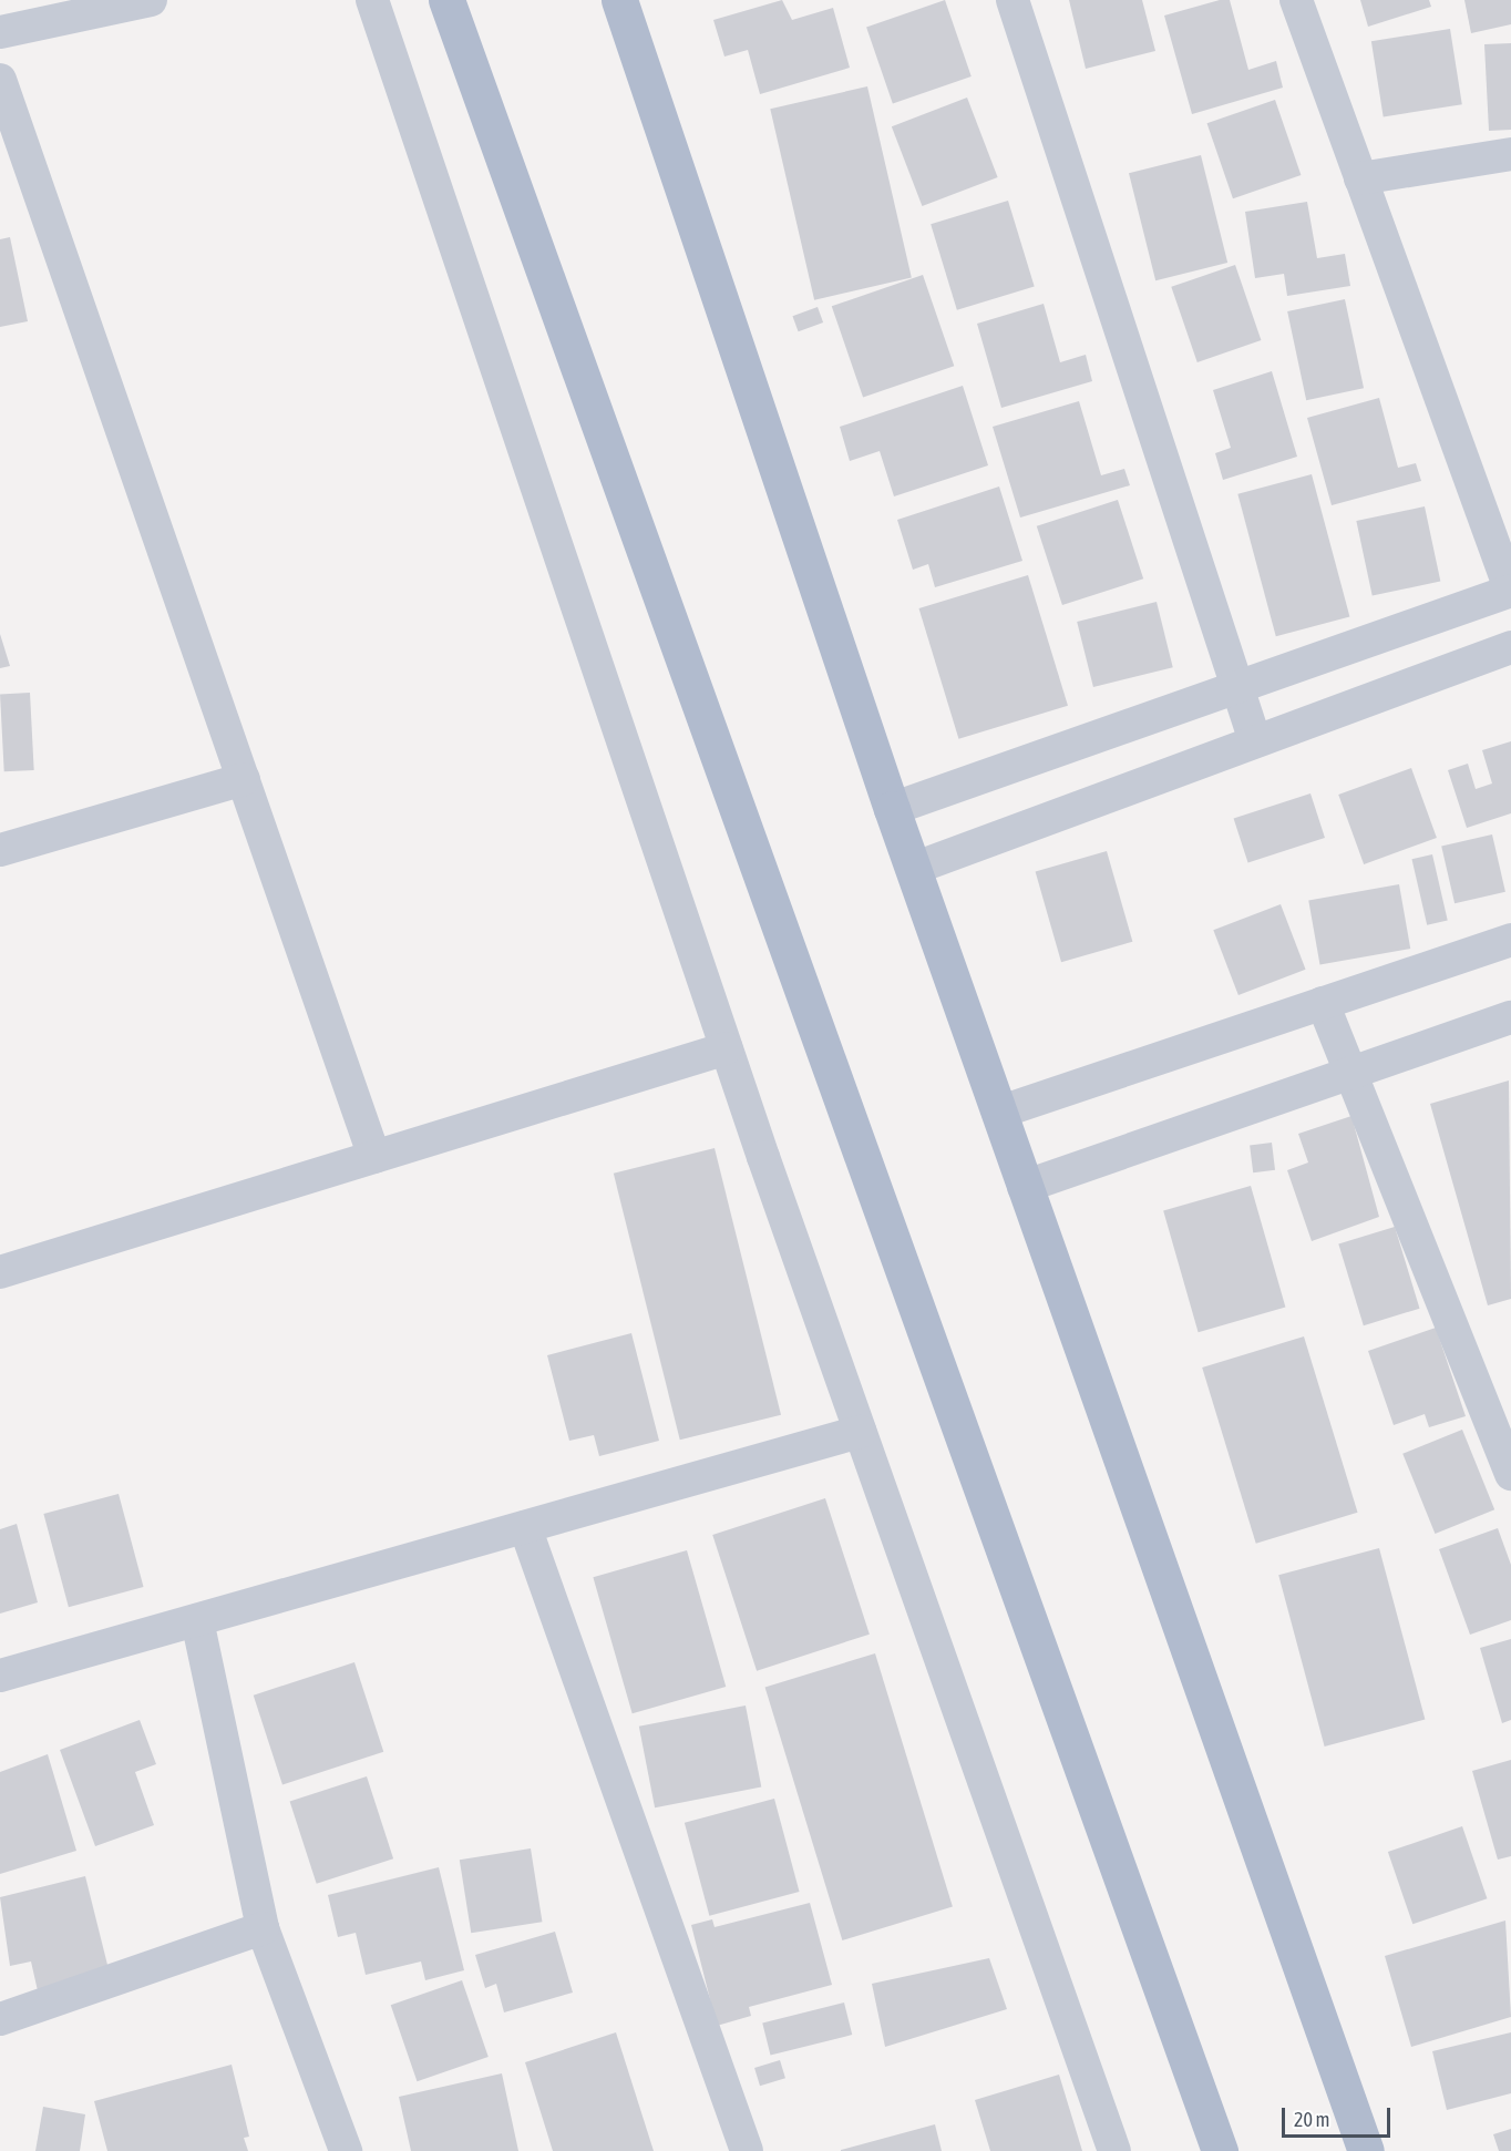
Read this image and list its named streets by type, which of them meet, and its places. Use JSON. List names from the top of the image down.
{
  "scale_bar": "20 m"
}
